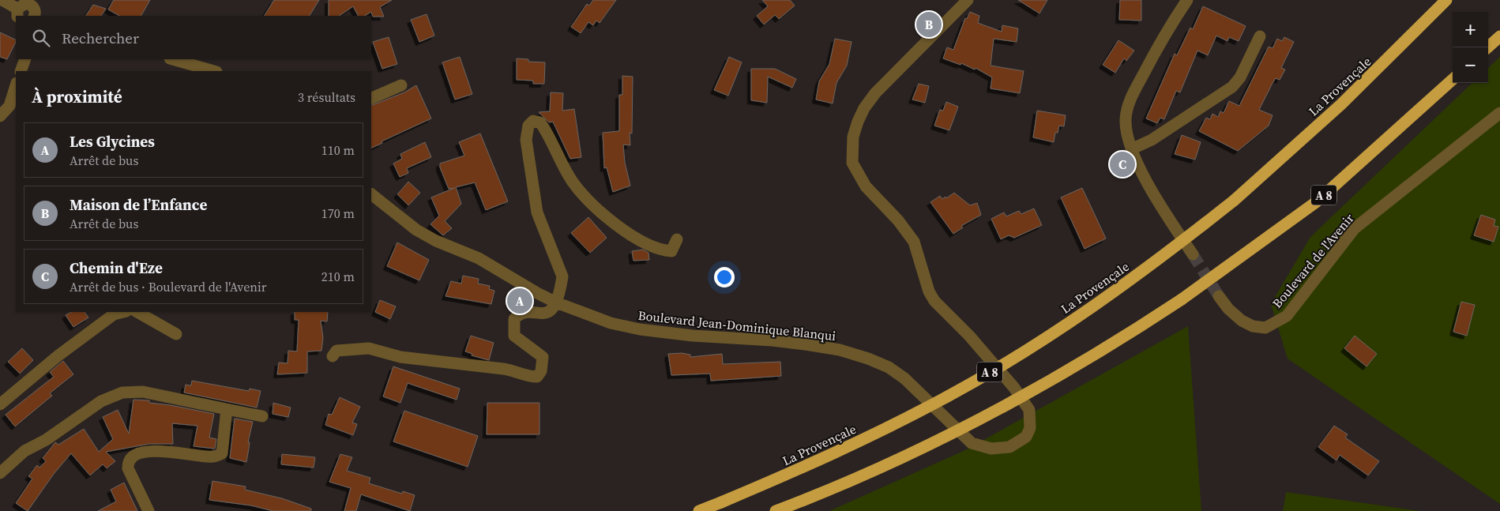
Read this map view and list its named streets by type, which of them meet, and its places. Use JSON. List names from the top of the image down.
{
  "streets": {
    "highway": ["La Provençale", "A 8"],
    "street": ["Boulevard de l'Avenir", "Boulevard Jean-Dominique Blanqui"]
  },
  "page": {
    "pins": ["B", "C", "A"],
    "map_buttons": ["+", "−"],
    "search": "Rechercher",
    "heading": ["À proximité", "3 résultats"],
    "list": [
      {
        "mark": "A",
        "name": "Les Glycines",
        "note": "Arrêt de bus",
        "value": "110 m"
      },
      {
        "mark": "B",
        "name": "Maison de l’Enfance",
        "note": "Arrêt de bus",
        "value": "170 m"
      },
      {
        "mark": "C",
        "name": "Chemin d'Eze",
        "note": "Arrêt de bus · Boulevard de l'Avenir",
        "value": "210 m"
      }
    ]
  }
}
